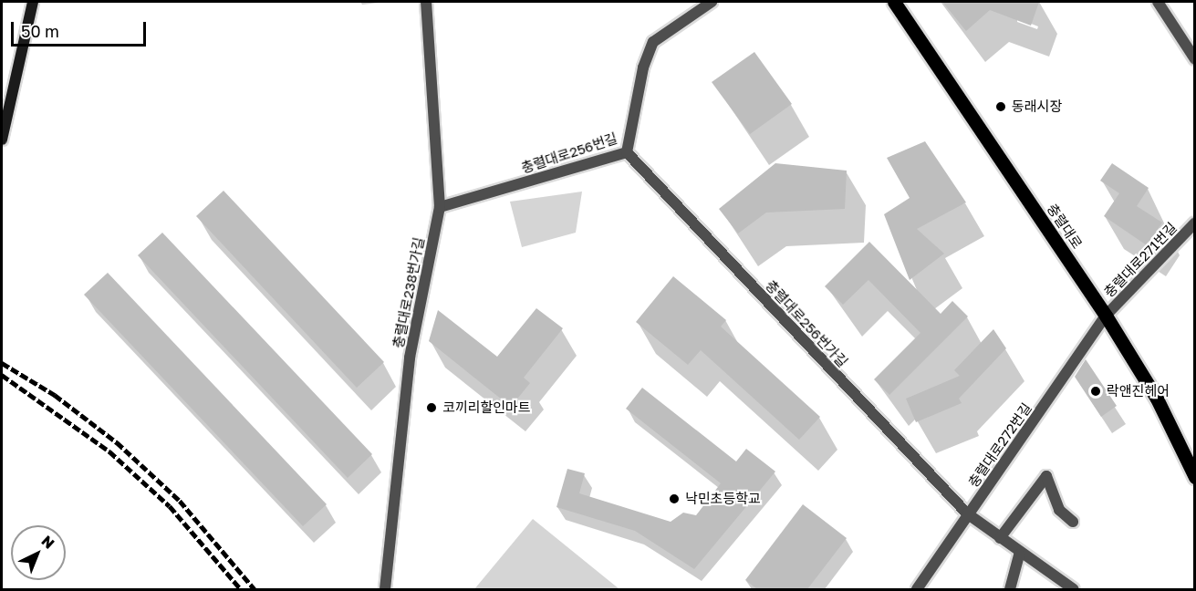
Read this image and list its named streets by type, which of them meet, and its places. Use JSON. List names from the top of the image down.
{
  "streets": {
    "main road": ["충렬대로"],
    "street": [
      "충렬대로256번길",
      "충렬대로271번길",
      "충렬대로238번가길",
      "충렬대로256번가길",
      "충렬대로272번길"
    ]
  },
  "crossings": [
    ["충렬대로256번길", "충렬대로238번가길"],
    ["충렬대로256번길", "충렬대로256번가길"],
    ["충렬대로", "충렬대로271번길"],
    ["충렬대로", "충렬대로272번길"],
    ["충렬대로271번길", "충렬대로272번길"],
    ["충렬대로256번가길", "충렬대로272번길"]
  ],
  "places": [
    "동래시장",
    "락앤진헤어",
    "코끼리할인마트",
    "낙민초등학교"
  ],
  "scale_bar": "50 m",
  "north": "top right"
}
